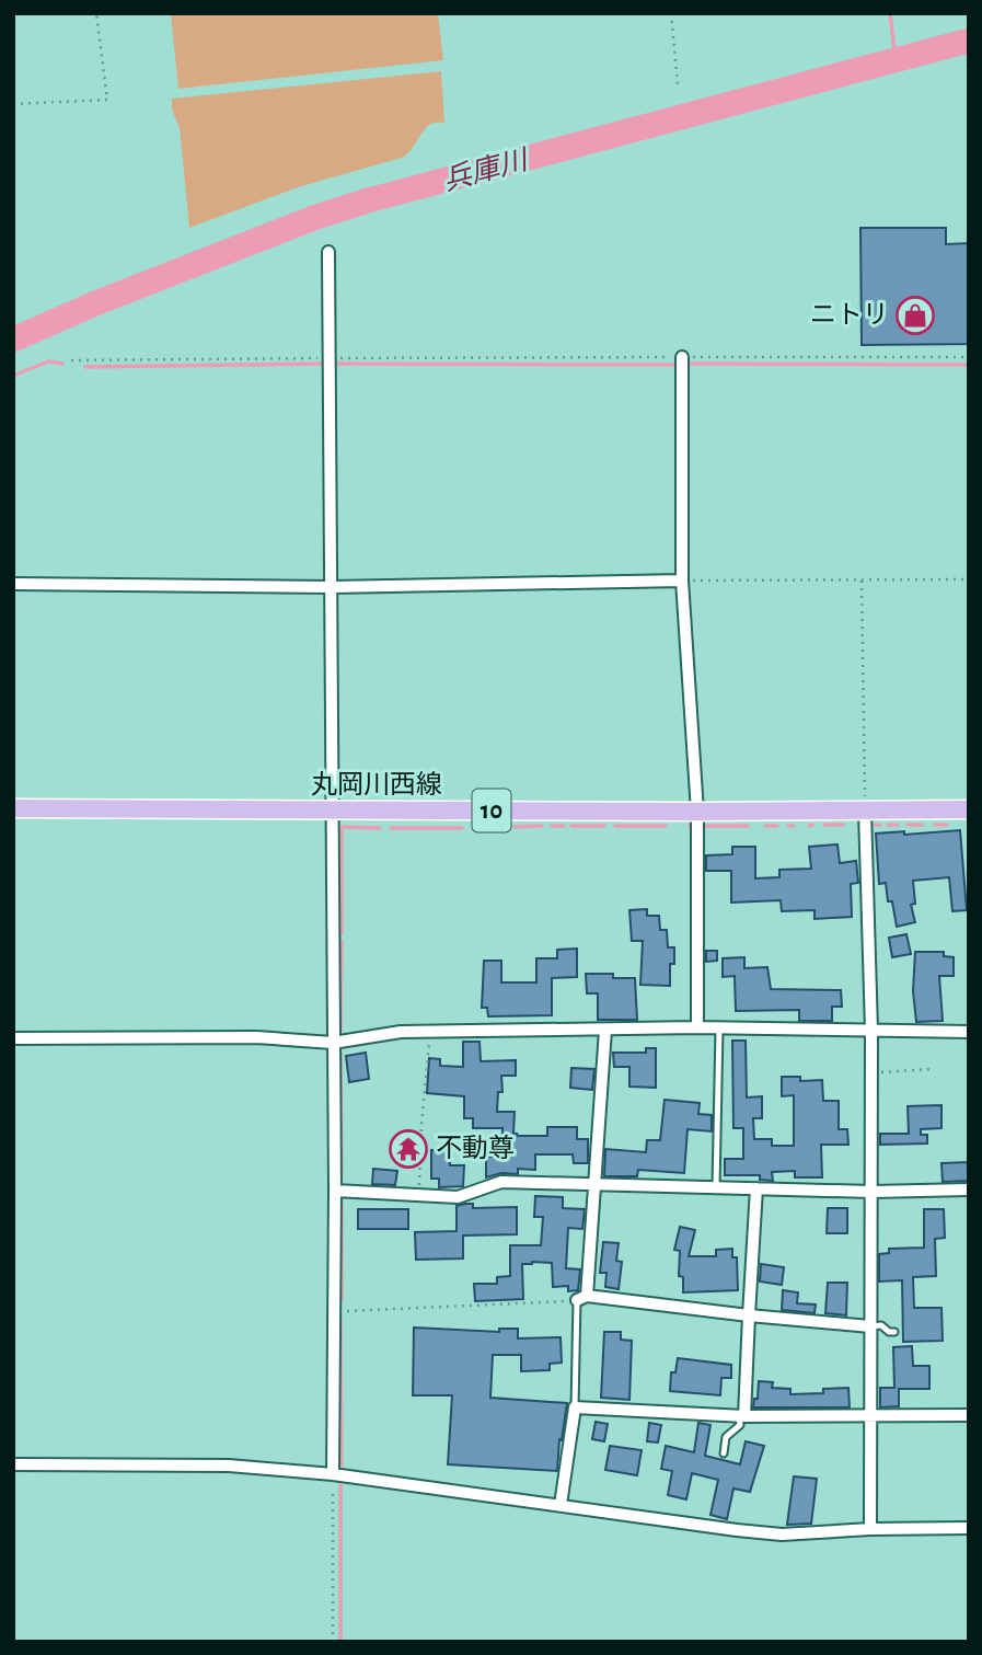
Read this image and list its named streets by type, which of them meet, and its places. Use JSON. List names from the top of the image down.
{
  "streets": {
    "main road": ["丸岡川西線", "10"]
  },
  "water": ["兵庫川"],
  "places": {
    "shop": ["ニトリ"],
    "temple": ["不動尊"]
  }
}
